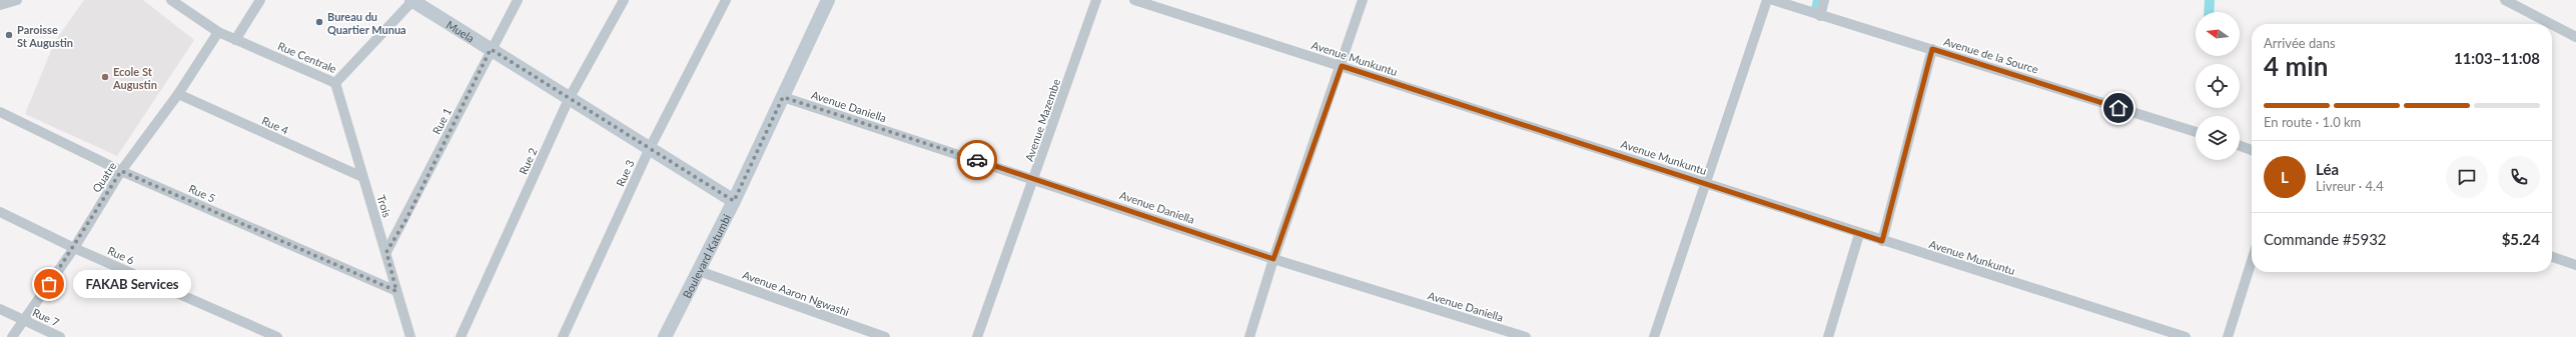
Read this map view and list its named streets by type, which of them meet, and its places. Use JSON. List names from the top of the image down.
{
  "streets": {
    "street": [
      "Muela",
      "Avenue de la Source",
      "Rue Centrale",
      "Avenue Munkuntu",
      "Avenue Daniella",
      "Avenue Mazembe",
      "Rue 1",
      "Rue 4",
      "Rue 2",
      "Rue 3",
      "Quatre",
      "Rue 5",
      "Trois",
      "Rue 6",
      "Boulevard Katumbi",
      "Avenue Aaron Ngwashi",
      "Rue 7"
    ]
  },
  "crossings": [
    ["Muela", "Rue Centrale"],
    ["Muela", "Rue 1"],
    ["Muela", "Rue 2"],
    ["Muela", "Rue 3"],
    ["Muela", "Boulevard Katumbi"],
    ["Rue Centrale", "Quatre"],
    ["Rue Centrale", "Trois"],
    ["Avenue Daniella", "Avenue Mazembe"],
    ["Avenue Daniella", "Boulevard Katumbi"],
    ["Rue 1", "Trois"],
    ["Rue 4", "Quatre"],
    ["Rue 4", "Trois"],
    ["Quatre", "Rue 5"],
    ["Quatre", "Rue 6"],
    ["Quatre", "Rue 7"],
    ["Rue 5", "Trois"],
    ["Boulevard Katumbi", "Avenue Aaron Ngwashi"]
  ],
  "places": [
    "Bureau du Quartier Munua",
    "Paroisse St Augustin",
    "Ecole St Augustin",
    "FAKAB Services"
  ],
  "north": "left",
  "page": {
    "heading": ["4 min", "Arrivée dans", "11:03–11:08"],
    "panel": [
      "Léa",
      "Livreur · 4.4",
      "Commande #5932",
      "$5.24"
    ],
    "bar": "En route · 1.0 km",
    "round": "L",
    "bubble": "FAKAB Services"
  }
}
